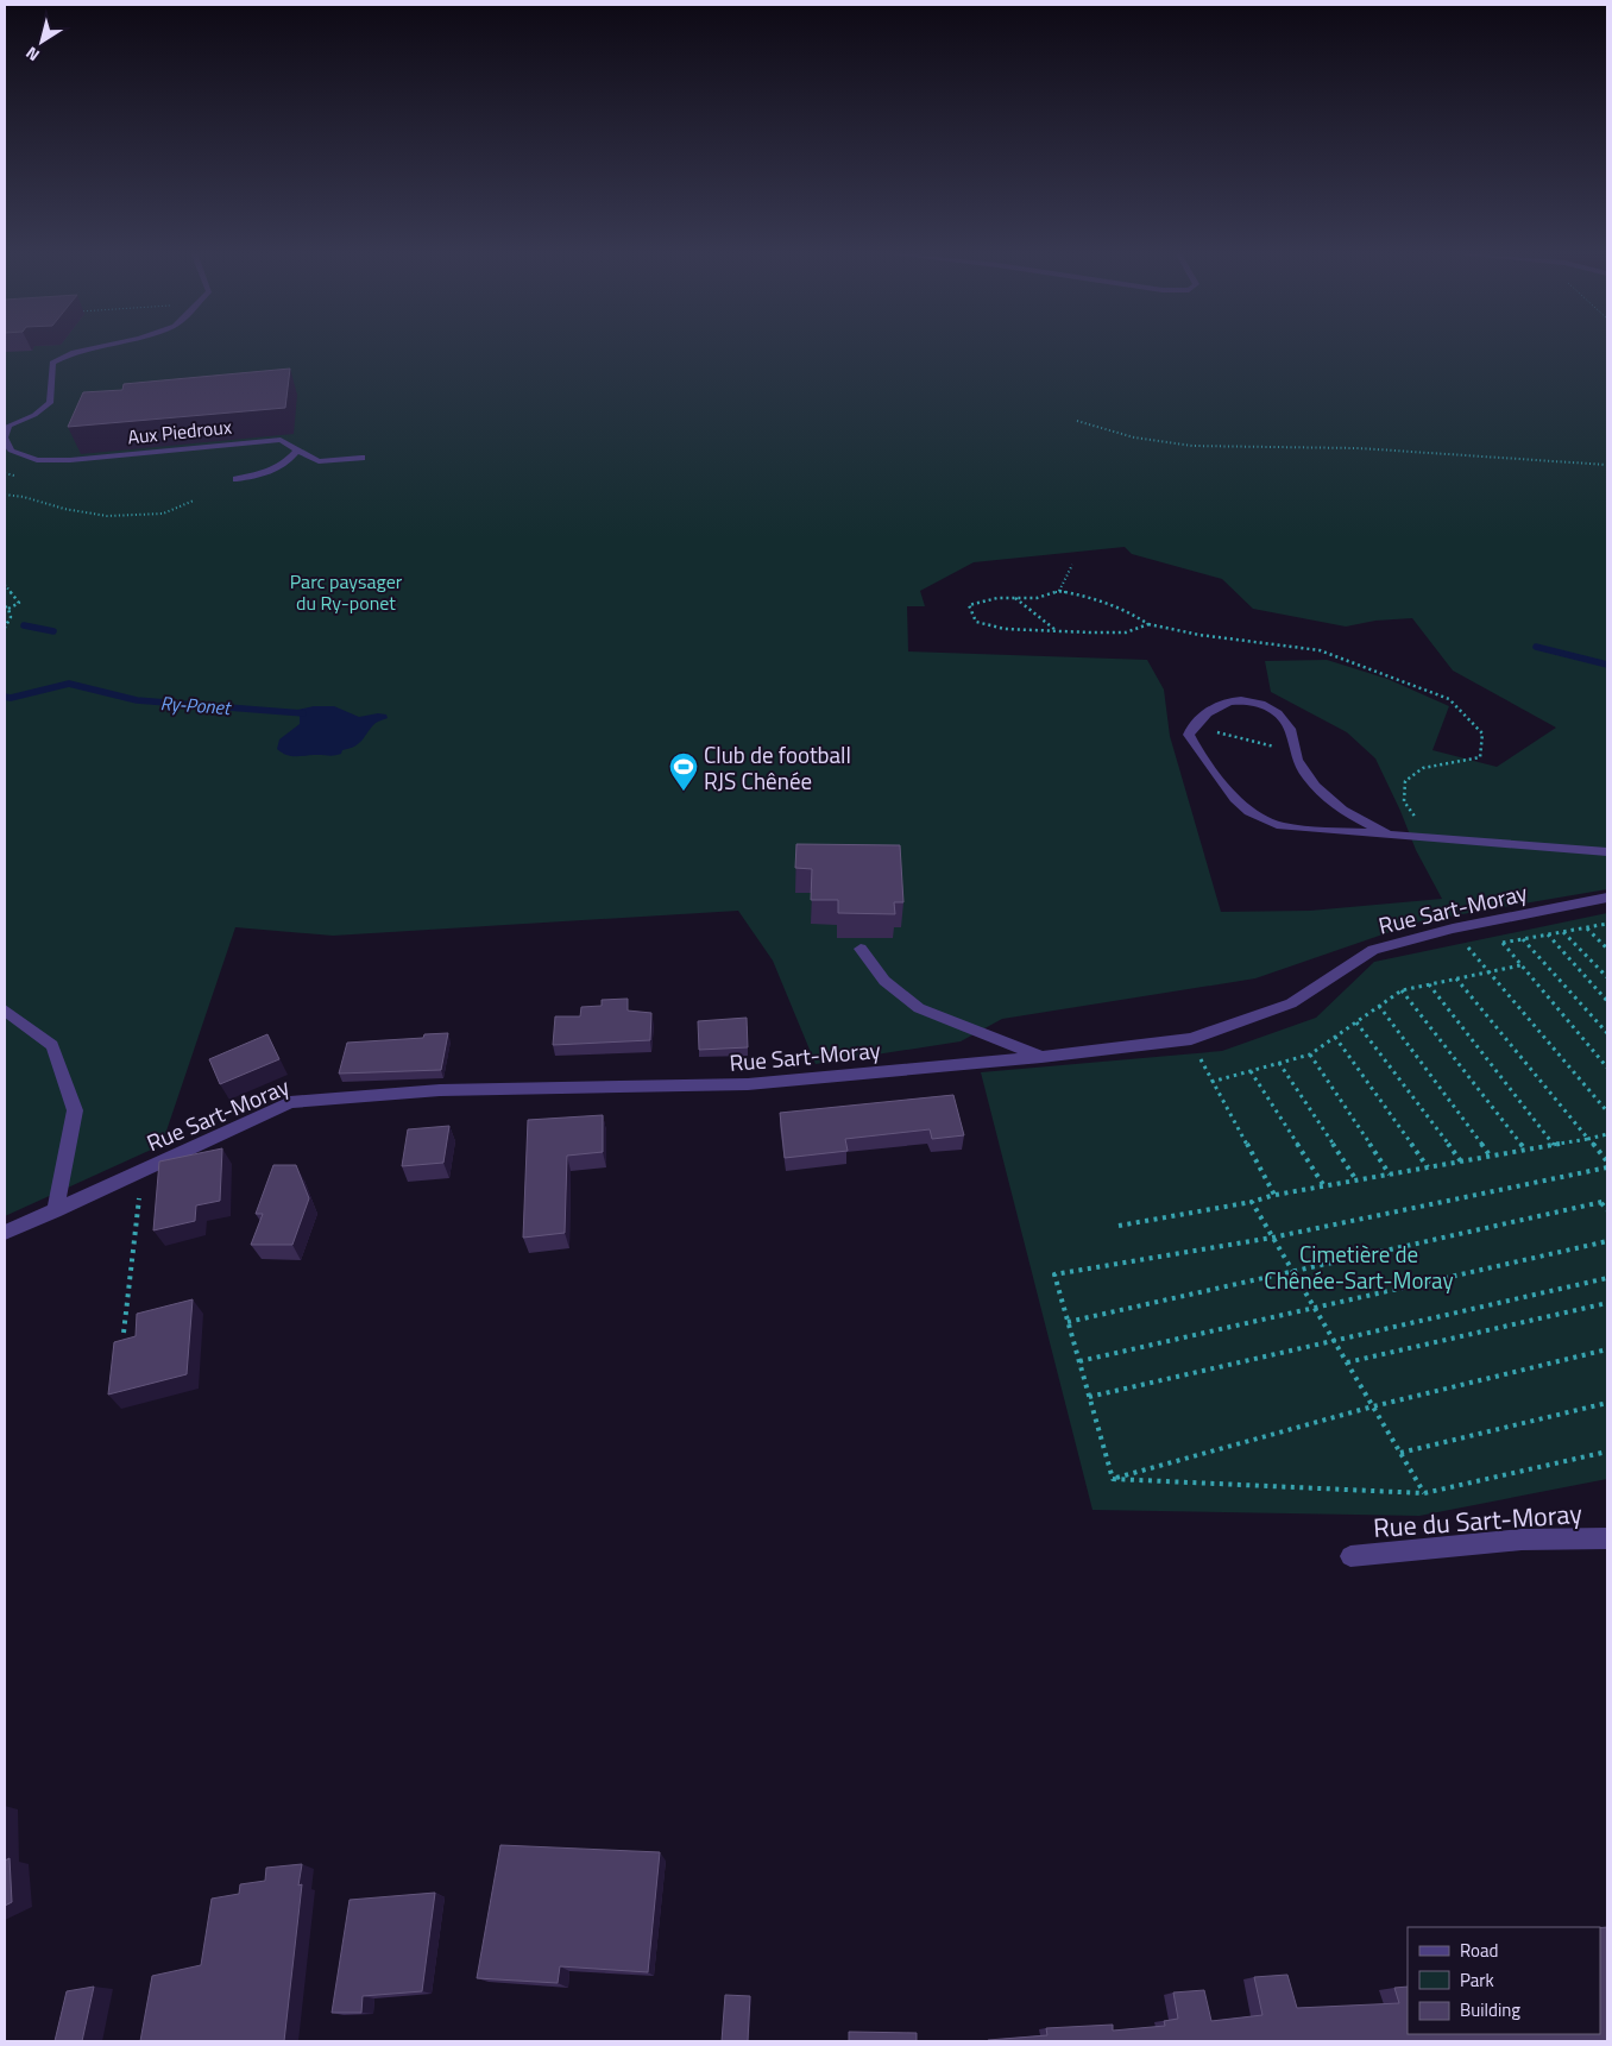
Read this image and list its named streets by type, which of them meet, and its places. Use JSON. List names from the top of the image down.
{
  "streets": {
    "street": ["Aux Piedroux", "Rue Sart-Moray", "Rue du Sart-Moray"]
  },
  "water": ["Ry-Ponet"],
  "parks": ["Parc paysager du Ry-ponet", "Cimetière de Chênée-Sart-Moray"],
  "places": {
    "sports": ["Club de football RJS Chênée"]
  },
  "legend": ["Road", "Park", "Building"],
  "north": "bottom left"
}
